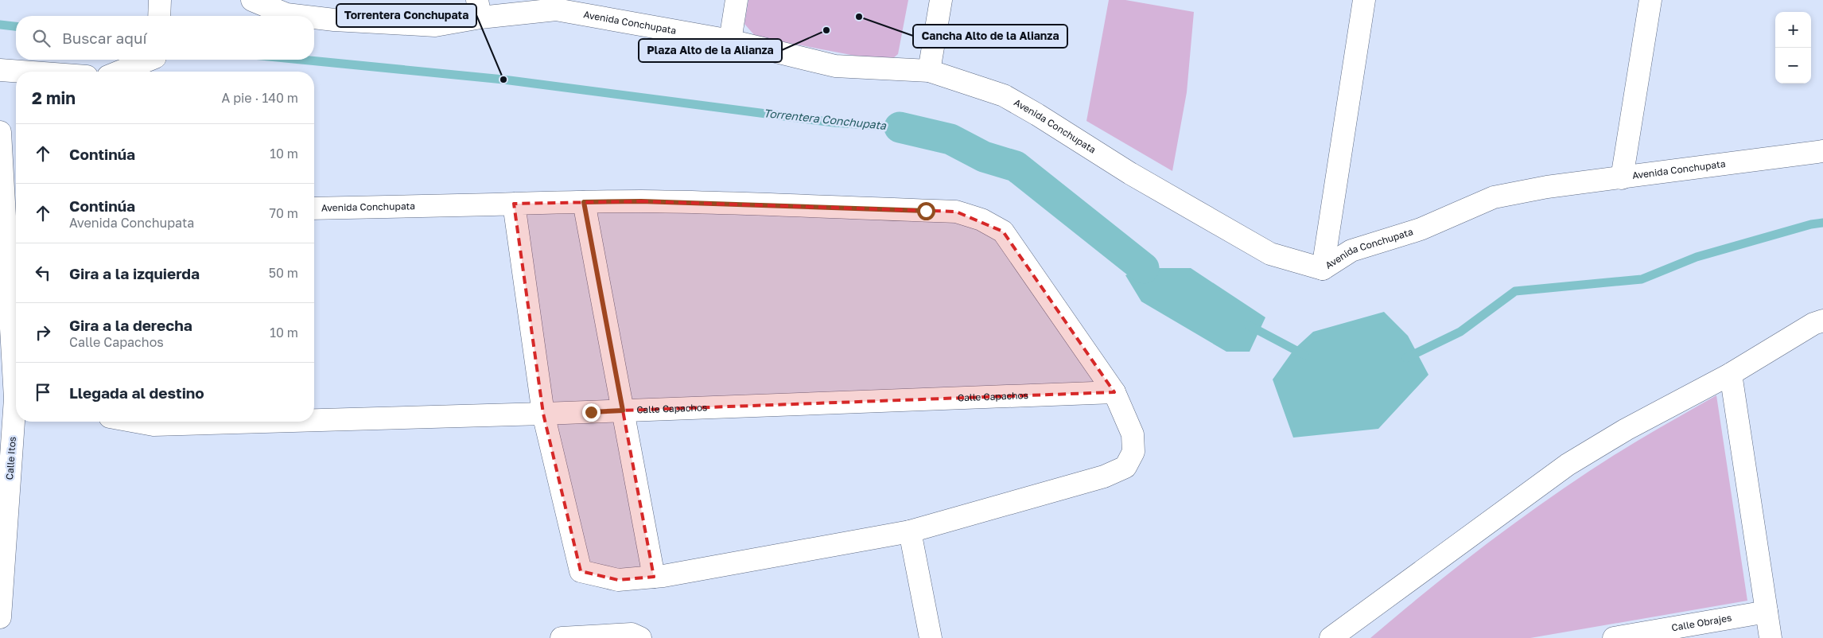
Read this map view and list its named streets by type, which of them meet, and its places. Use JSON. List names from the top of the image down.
{
  "streets": {
    "street": [
      "Avenida Conchupata",
      "Calle Capachos",
      "Calle Itos",
      "Calle Obrajes"
    ]
  },
  "crossings": [
    ["Avenida Conchupata", "Calle Capachos"]
  ],
  "water": ["Torrentera Conchupata"],
  "places": ["Cancha Alto de la Alianza", "Plaza Alto de la Alianza", "Torrentera Conchupata"],
  "page": {
    "map_buttons": ["+", "−"],
    "search": "Buscar aquí",
    "heading": ["2 min", "A pie · 140 m"],
    "list": [
      ["Continúa", "10 m"],
      ["Continúa", "Avenida Conchupata", "70 m"],
      ["Gira a la izquierda", "50 m"],
      ["Gira a la derecha", "Calle Capachos", "10 m"],
      "Llegada al destino"
    ]
  }
}
